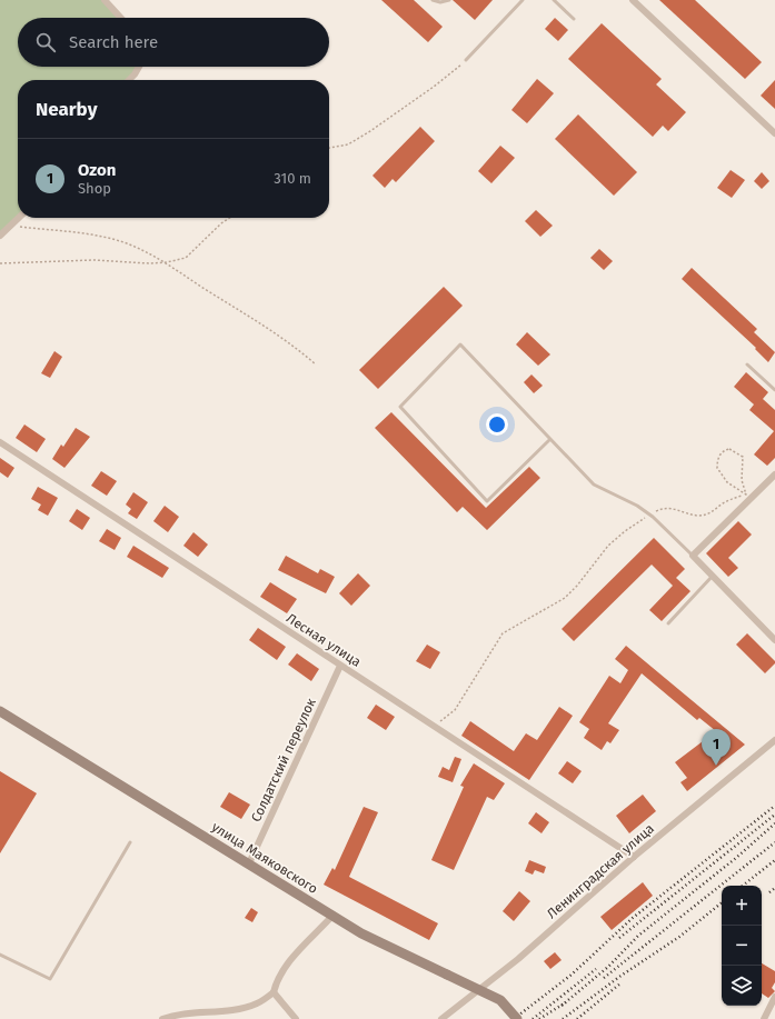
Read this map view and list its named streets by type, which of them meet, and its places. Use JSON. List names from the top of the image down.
{
  "streets": {
    "street": [
      "Лесная улица",
      "Солдатский переулок",
      "улица Маяковского",
      "Ленинградская улица"
    ]
  },
  "crossings": [
    ["Лесная улица", "Солдатский переулок"],
    ["Лесная улица", "Ленинградская улица"],
    ["Солдатский переулок", "улица Маяковского"]
  ],
  "page": {
    "search": "Search here",
    "heading": "Nearby",
    "list": [
      {
        "mark": "1",
        "name": "Ozon",
        "note": "Shop",
        "value": "310 m"
      }
    ],
    "pins": "1",
    "map_buttons": ["+", "−"]
  }
}
